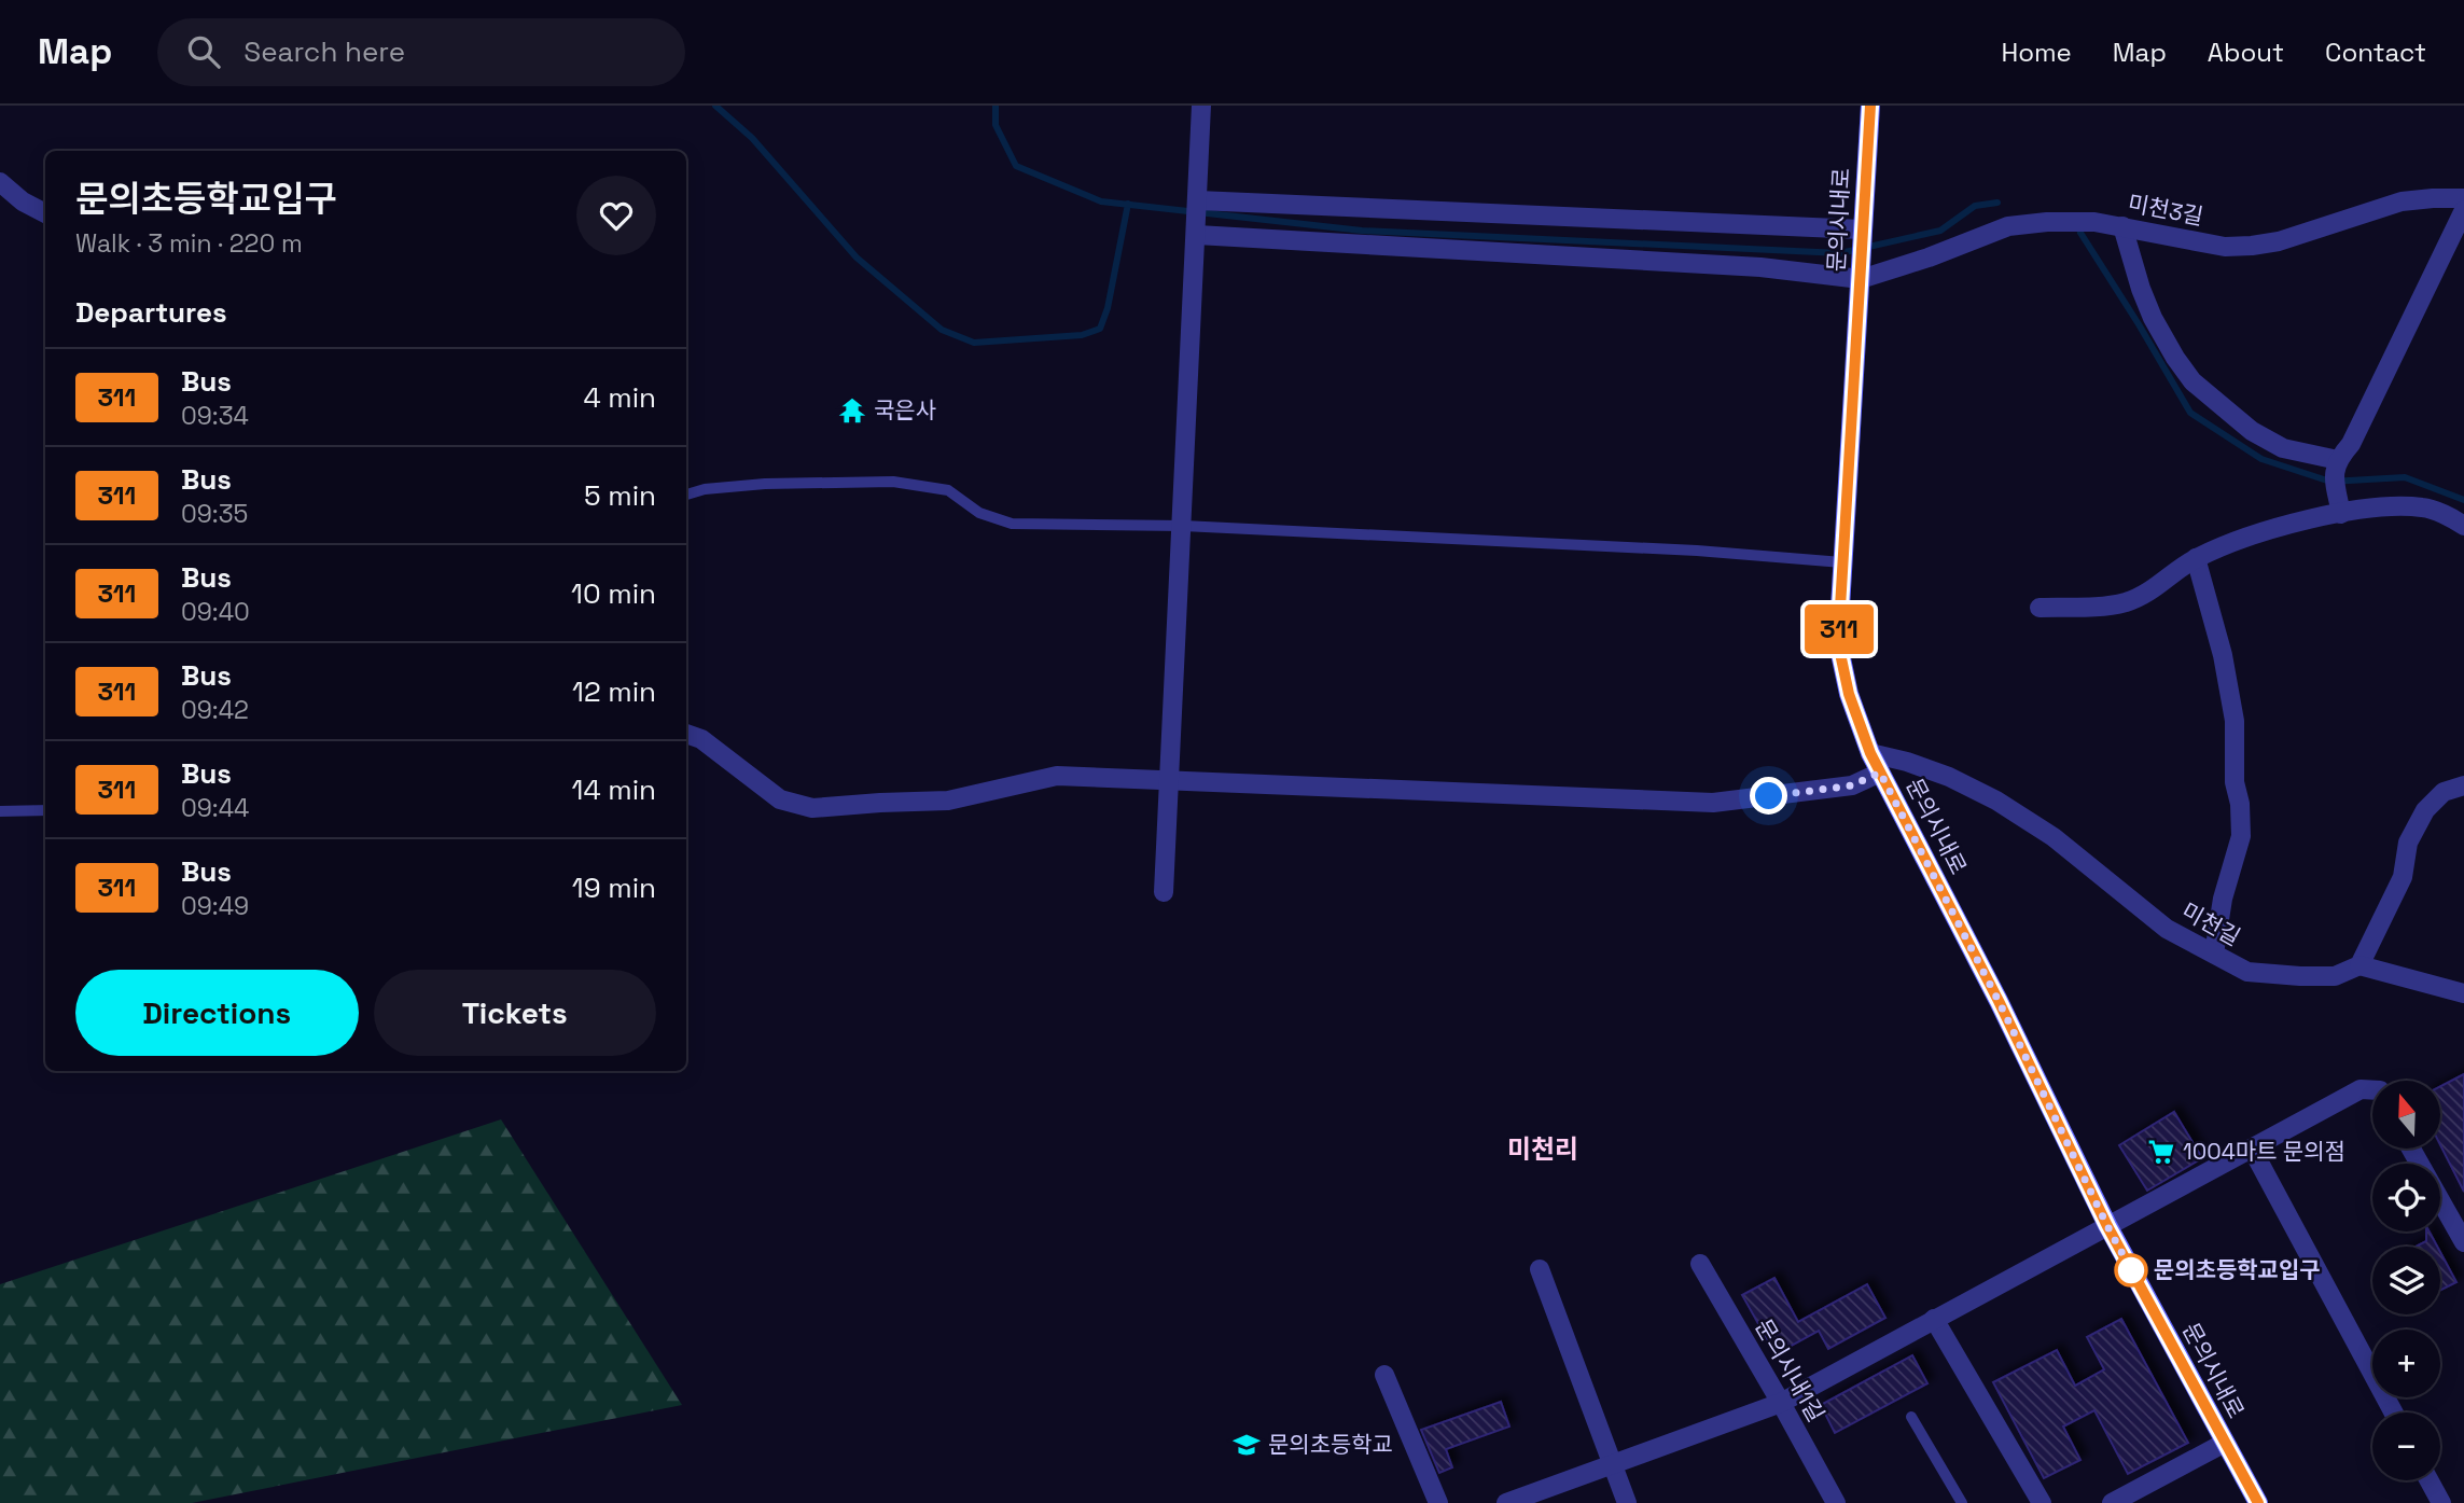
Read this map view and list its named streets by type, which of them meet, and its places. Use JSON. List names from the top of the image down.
{
  "streets": {
    "street": [
      "미천3길",
      "문의시내로",
      "미천길",
      "문의시내1길"
    ]
  },
  "crossings": [
    ["미천3길", "문의시내로"],
    ["문의시내로", "미천길"]
  ],
  "districts": ["미천리"],
  "places": {
    "temple": ["국은사"],
    "supermarket": ["1004마트 문의점"],
    "other": ["문의초등학교입구"],
    "school or university": ["문의초등학교"]
  },
  "lines": ["bus line 311"],
  "north": "top",
  "page": {
    "header": "Map",
    "search": "Search here",
    "nav": [
      "Home",
      "Map",
      "About",
      "Contact"
    ],
    "on_map": "311",
    "heading": [
      ["문의초등학교입구", "Walk · 3 min · 220 m"],
      "Departures"
    ],
    "list": [
      {
        "mark": "311",
        "name": "Bus",
        "note": "09:34",
        "value": "4 min"
      },
      {
        "mark": "311",
        "name": "Bus",
        "note": "09:35",
        "value": "5 min"
      },
      {
        "mark": "311",
        "name": "Bus",
        "note": "09:40",
        "value": "10 min"
      },
      {
        "mark": "311",
        "name": "Bus",
        "note": "09:42",
        "value": "12 min"
      },
      {
        "mark": "311",
        "name": "Bus",
        "note": "09:44",
        "value": "14 min"
      },
      {
        "mark": "311",
        "name": "Bus",
        "note": "09:49",
        "value": "19 min"
      }
    ],
    "buttons": ["Directions", "Tickets"],
    "map_buttons": ["+", "−"]
  }
}
